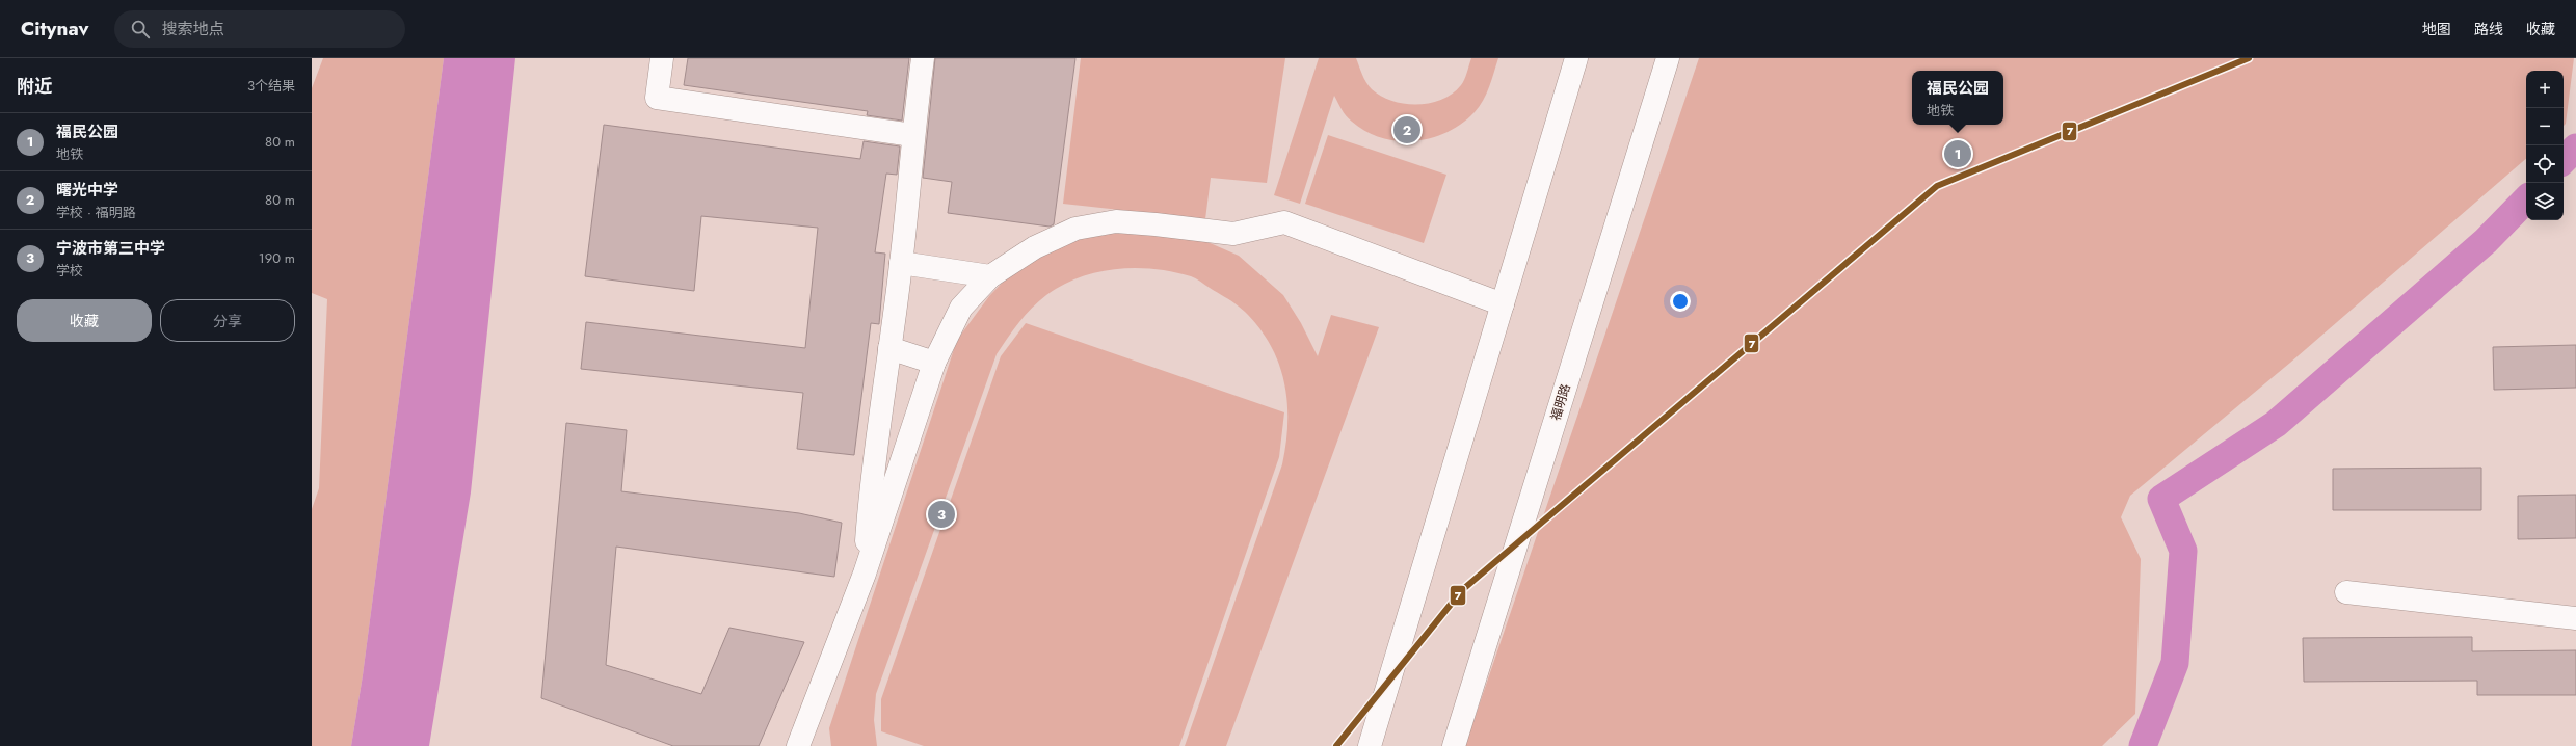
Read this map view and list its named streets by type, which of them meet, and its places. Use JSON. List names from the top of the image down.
{
  "streets": {
    "main road": ["福明路"]
  },
  "lines": ["transit line 7"],
  "page": {
    "header": "Citynav",
    "search": "搜索地点",
    "nav": ["地图", "路线", "收藏"],
    "heading": ["附近", "3个结果"],
    "map_buttons": ["+", "−"],
    "popup": ["福民公园", "地铁"],
    "list": [
      {
        "mark": "1",
        "name": "福民公园",
        "note": "地铁",
        "value": "80 m"
      },
      {
        "mark": "2",
        "name": "曙光中学",
        "note": "学校 · 福明路",
        "value": "80 m"
      },
      {
        "mark": "3",
        "name": "宁波市第三中学",
        "note": "学校",
        "value": "190 m"
      }
    ],
    "pins": ["2", "1", "3"],
    "buttons": ["收藏", "分享"]
  }
}
